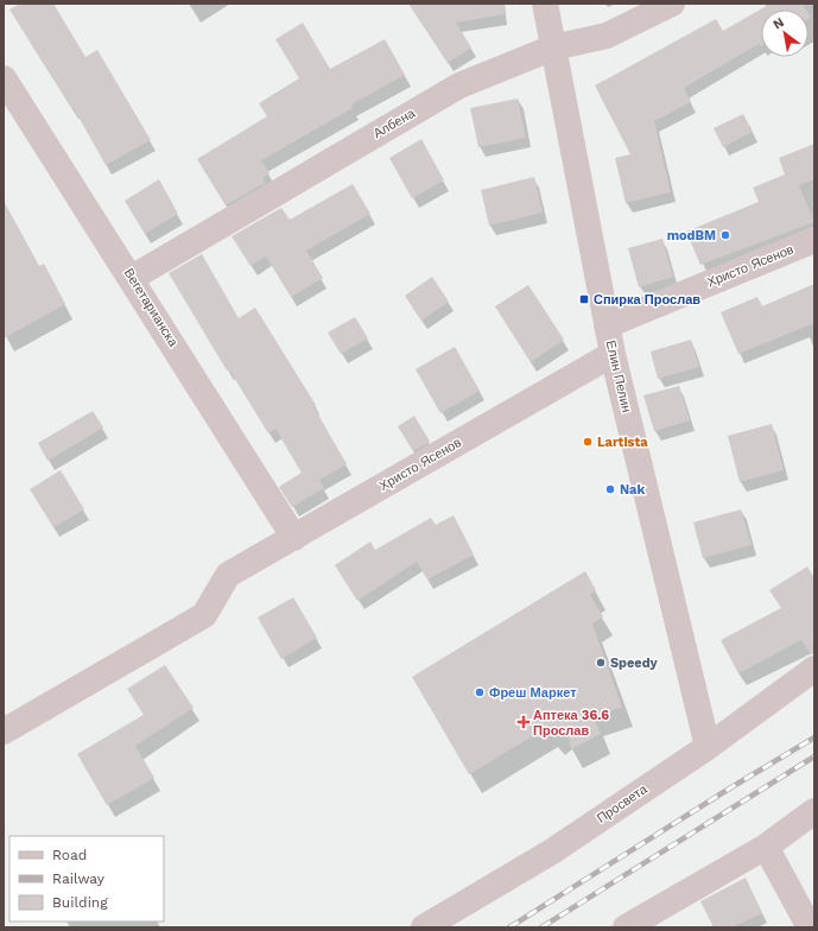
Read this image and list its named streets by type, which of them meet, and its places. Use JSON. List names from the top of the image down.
{
  "streets": {
    "street": [
      "Албена",
      "Христо Ясенов",
      "Вегетарианска",
      "Елин Пелин",
      "Просвета"
    ]
  },
  "crossings": [
    ["Албена", "Вегетарианска"],
    ["Албена", "Елин Пелин"],
    ["Христо Ясенов", "Вегетарианска"],
    ["Христо Ясенов", "Елин Пелин"],
    ["Елин Пелин", "Просвета"]
  ],
  "places": {
    "other": [
      "modBM",
      "Lartista",
      "Nak",
      "Speedy",
      "Фреш Маркет"
    ],
    "transit": ["Спирка Прослав"],
    "health": ["Аптека 36.6 Прослав"]
  },
  "legend": ["Road", "Railway", "Building"],
  "north": "top left"
}
